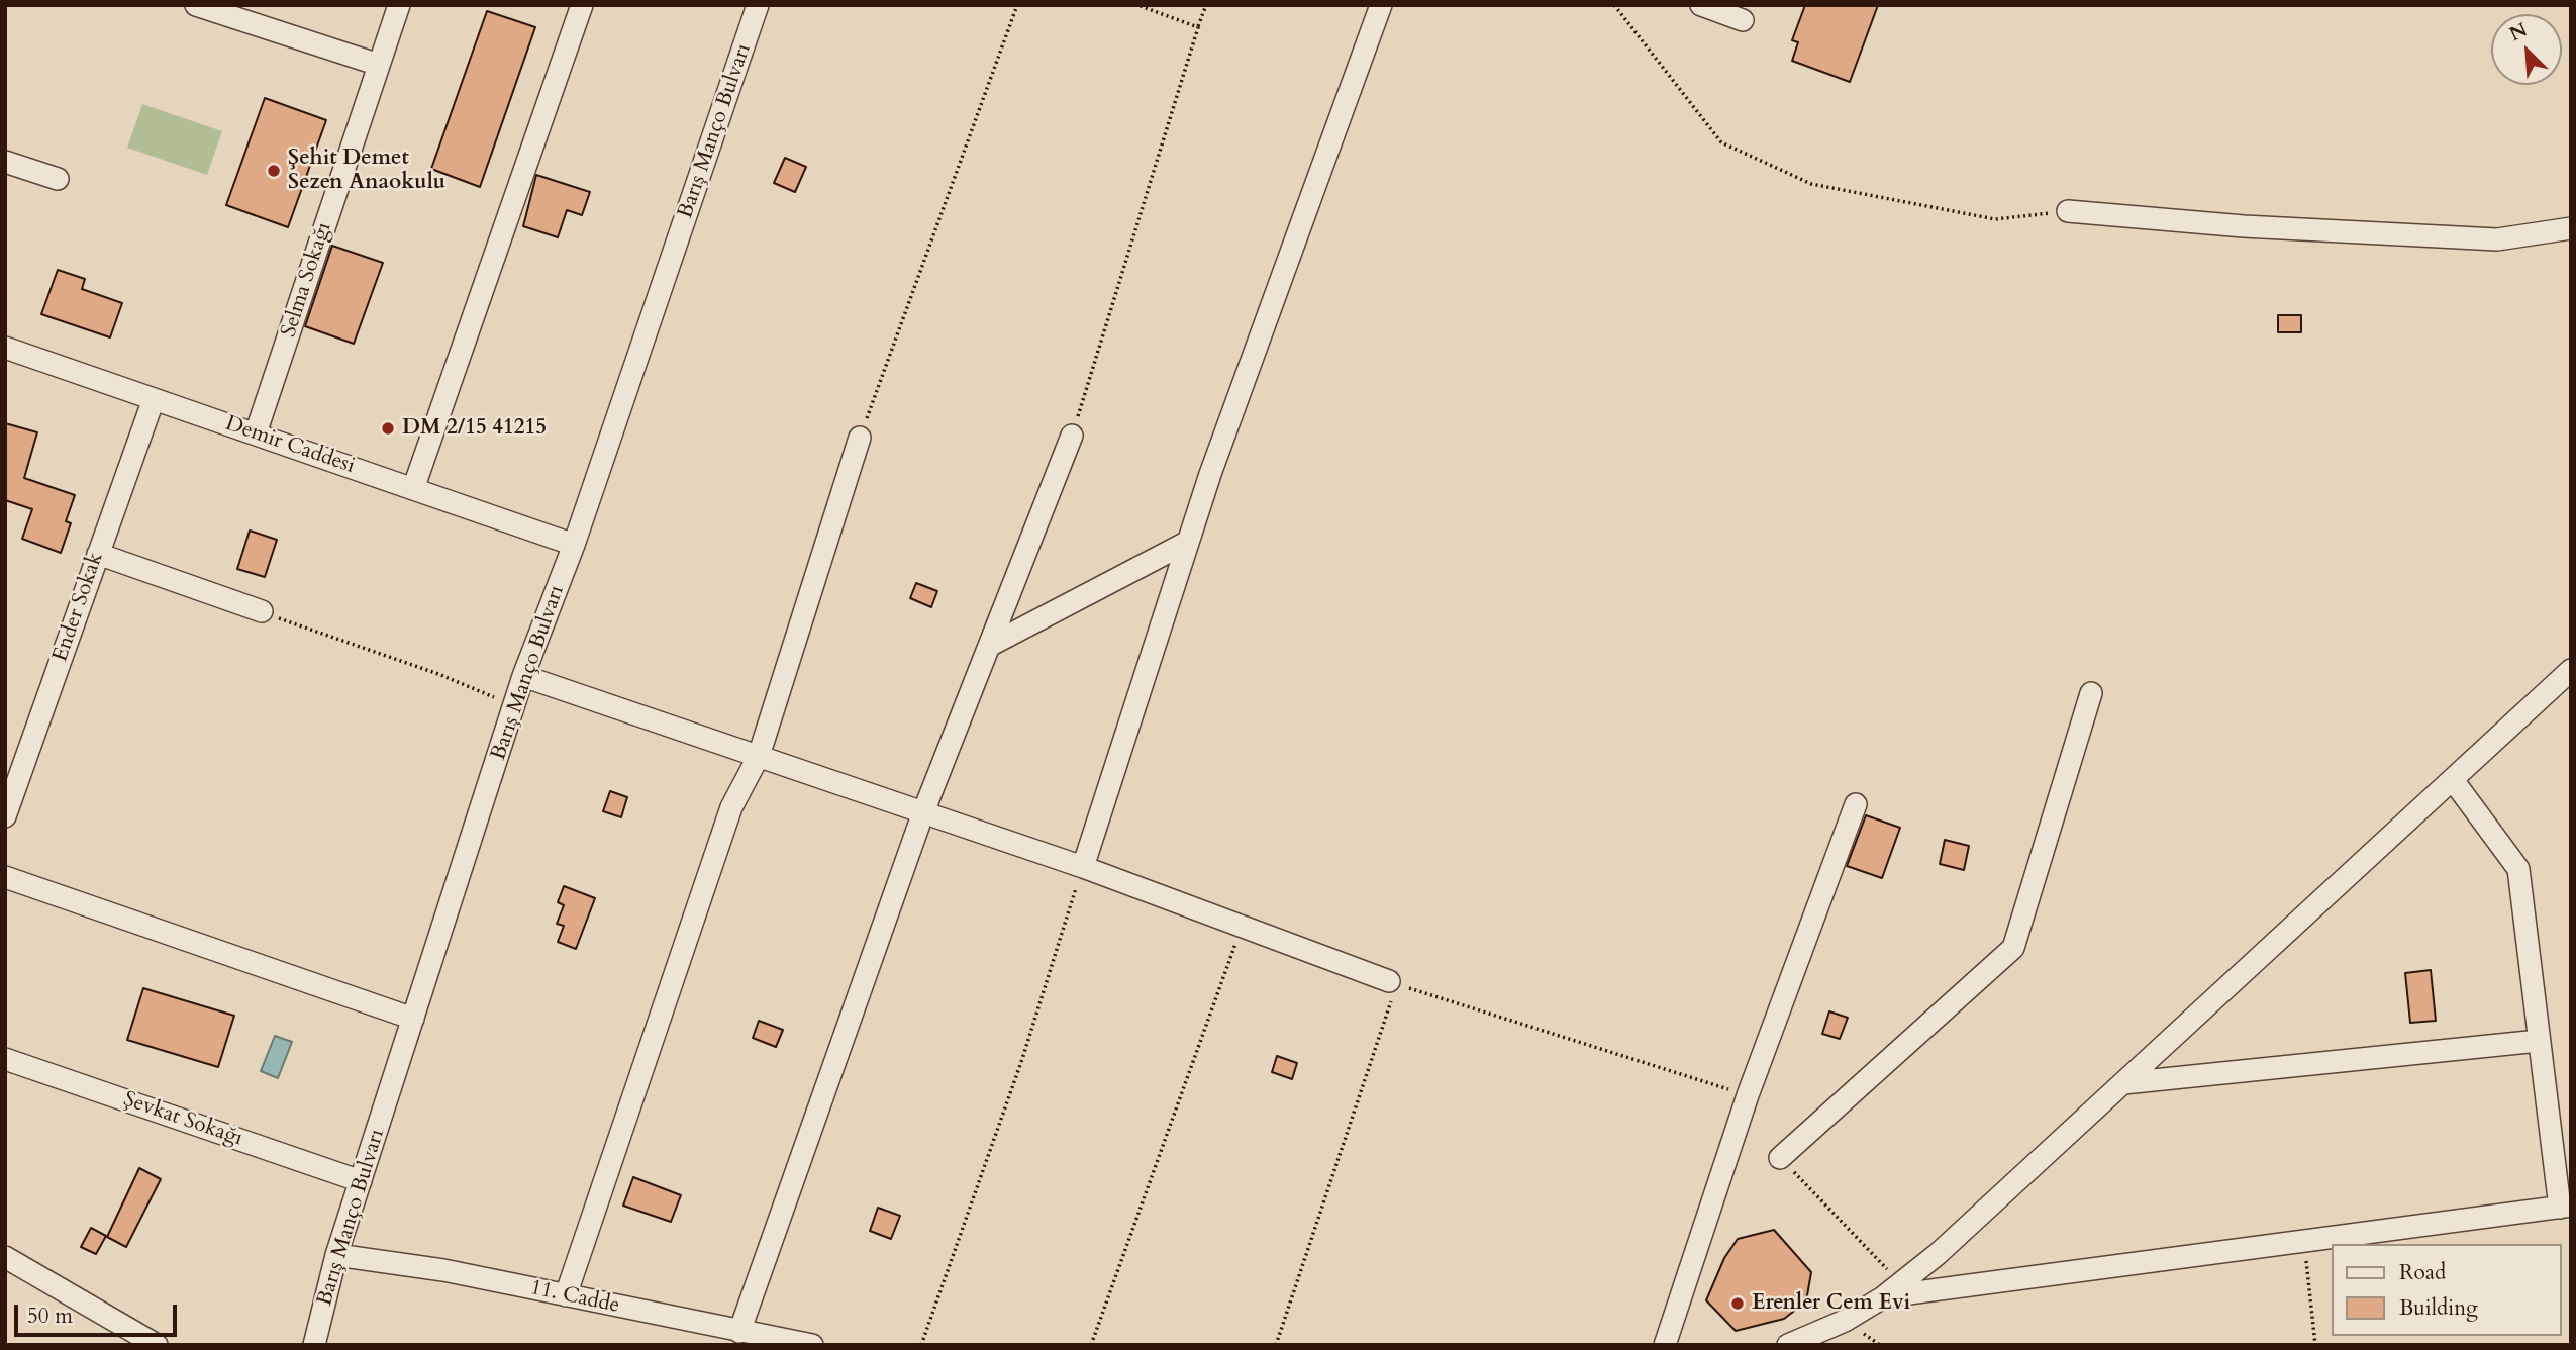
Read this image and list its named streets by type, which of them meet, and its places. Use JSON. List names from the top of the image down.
{
  "streets": {
    "street": [
      "Barış Manço Bulvarı",
      "Selma Sokağı",
      "Demir Caddesi",
      "Ender Sokak",
      "Şevkat Sokağı",
      "11. Cadde"
    ]
  },
  "crossings": [
    ["Barış Manço Bulvarı", "Demir Caddesi"],
    ["Barış Manço Bulvarı", "Şevkat Sokağı"],
    ["Barış Manço Bulvarı", "11. Cadde"],
    ["Selma Sokağı", "Demir Caddesi"],
    ["Demir Caddesi", "Ender Sokak"]
  ],
  "places": ["Şehit Demet Sezen Anaokulu", "DM 2/15 41215", "Erenler Cem Evi"],
  "legend": ["Road", "Building"],
  "scale_bar": "50 m",
  "north": "top left"
}
